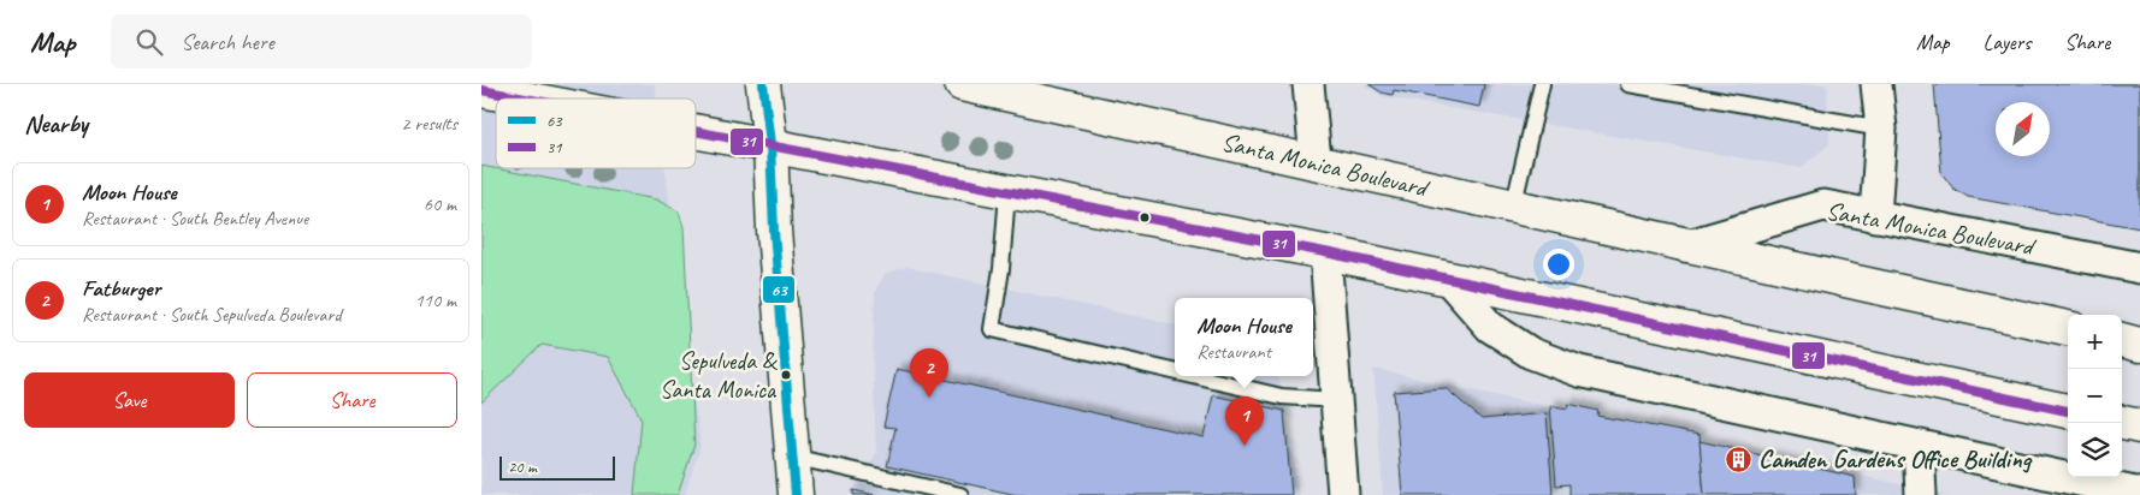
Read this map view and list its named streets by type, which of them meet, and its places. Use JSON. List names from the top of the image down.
{
  "streets": {
    "main road": ["Santa Monica Boulevard"]
  },
  "places": {
    "other": ["Sepulveda & Santa Monica"],
    "building": ["Camden Gardens Office Building"]
  },
  "lines": ["transit line 63", "transit line 31"],
  "legend": ["63", "31"],
  "scale_bar": "20 m",
  "north": "top right",
  "page": {
    "header": "Map",
    "search": "Search here",
    "nav": ["Map", "Layers", "Share"],
    "heading": ["Nearby", "2 results"],
    "list": [
      {
        "mark": "1",
        "name": "Moon House",
        "note": "Restaurant · South Bentley Avenue",
        "value": "60 m"
      },
      {
        "mark": "2",
        "name": "Fatburger",
        "note": "Restaurant · South Sepulveda Boulevard",
        "value": "110 m"
      }
    ],
    "popup": ["Moon House", "Restaurant"],
    "map_buttons": ["+", "−"],
    "pins": ["2", "1"],
    "buttons": ["Save", "Share"],
    "scale": "20 m"
  }
}
